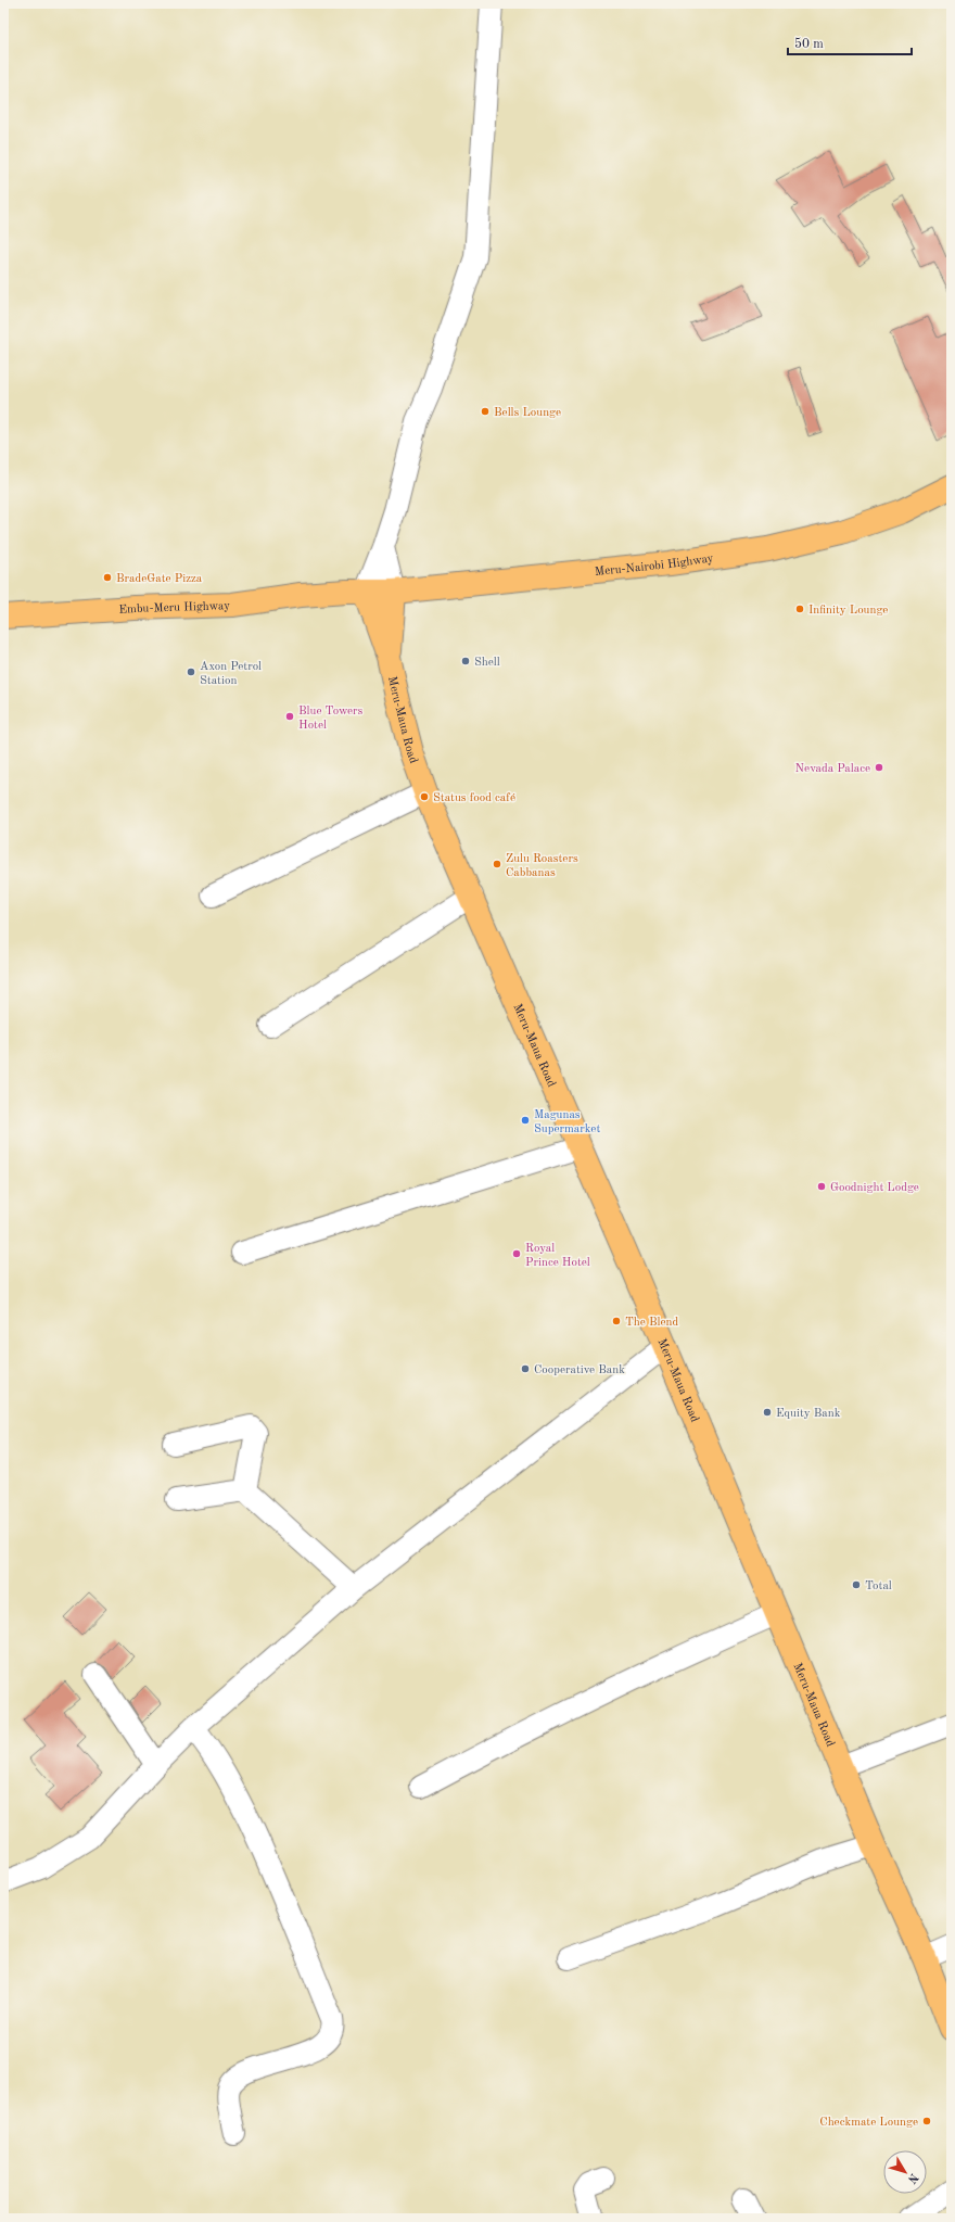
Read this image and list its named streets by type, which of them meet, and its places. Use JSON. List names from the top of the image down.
{
  "streets": {
    "main road": ["Meru-Nairobi Highway", "Embu-Meru Highway", "Meru-Maua Road"]
  },
  "crossings": [
    ["Meru-Nairobi Highway", "Embu-Meru Highway"],
    ["Meru-Nairobi Highway", "Meru-Maua Road"],
    ["Embu-Meru Highway", "Meru-Maua Road"]
  ],
  "places": [
    "Bells Lounge",
    "BradeGate Pizza",
    "Infinity Lounge",
    "Shell",
    "Axon Petrol Station",
    "Blue Towers Hotel",
    "Nevada Palace",
    "Status food café",
    "Zulu Roasters Cabbanas",
    "Magunas Supermarket",
    "Goodnight Lodge",
    "Royal Prince Hotel",
    "The Blend",
    "Cooperative Bank",
    "Equity Bank",
    "Total",
    "Checkmate Lounge"
  ],
  "scale_bar": "50 m",
  "north": "bottom right"
}
